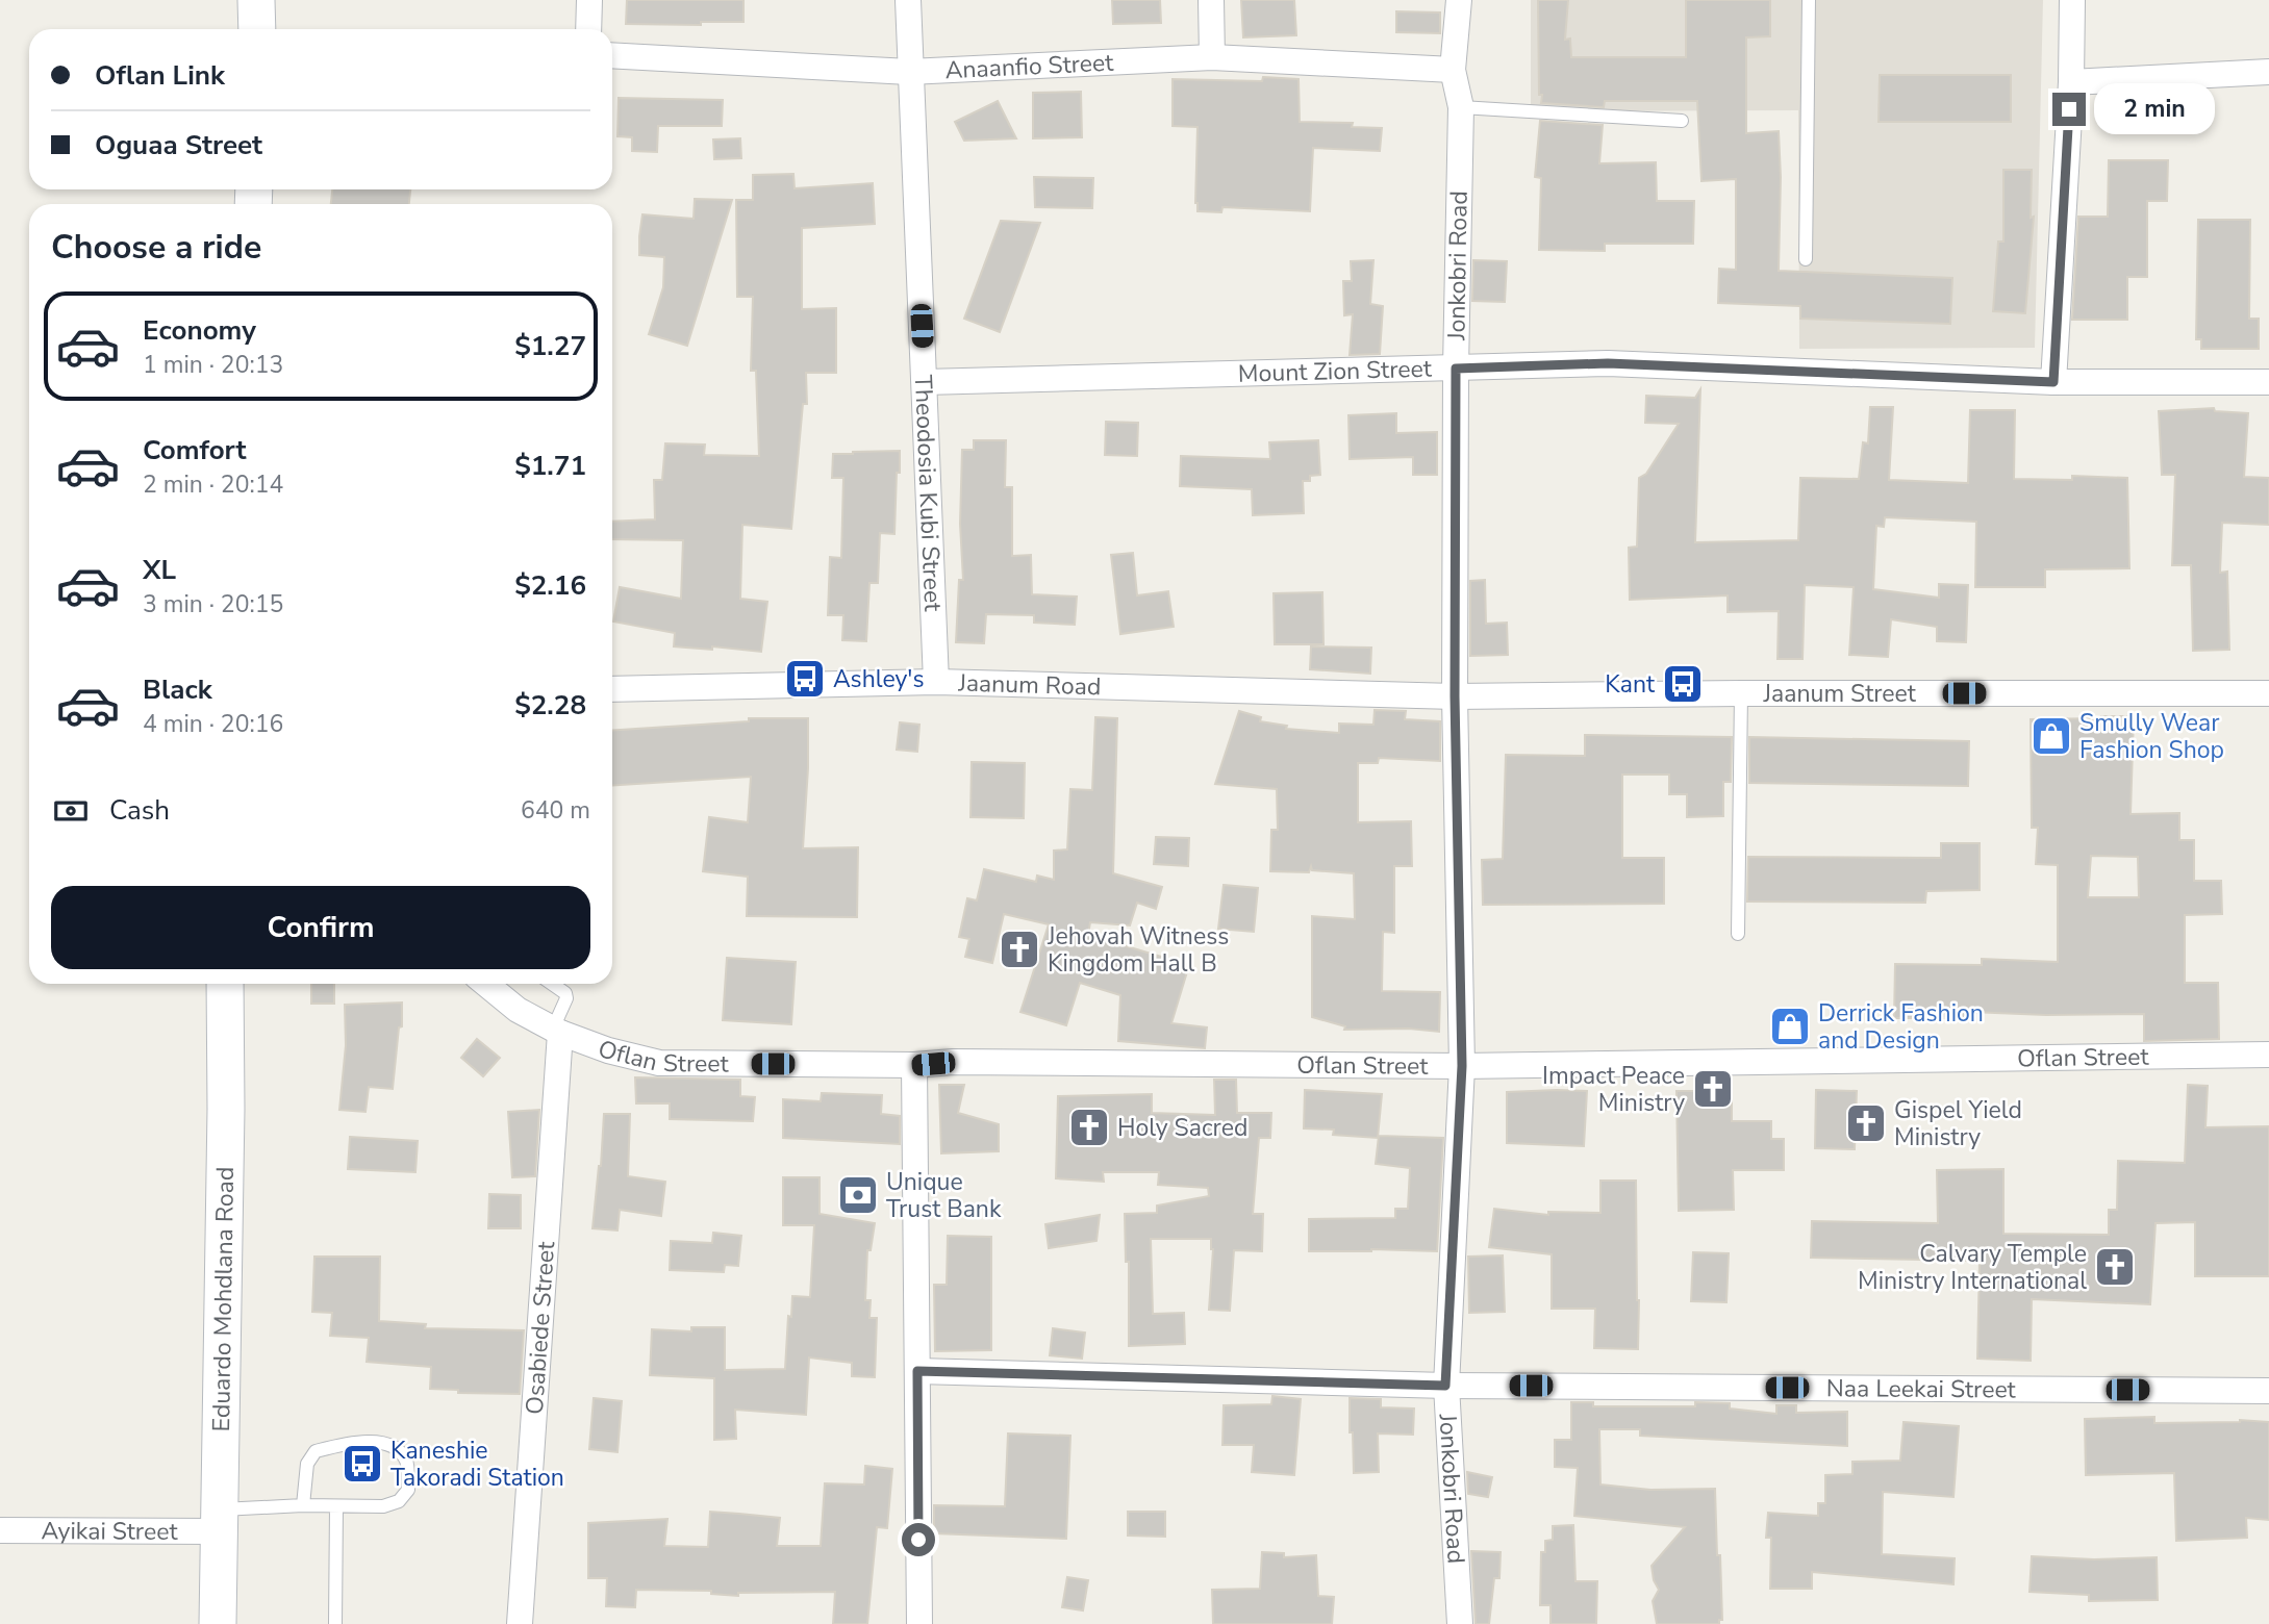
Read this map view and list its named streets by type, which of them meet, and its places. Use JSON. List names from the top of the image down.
{
  "streets": {
    "main road": ["Eduardo Mohdlana Road"],
    "street": [
      "Anaanfio Street",
      "Jonkobri Road",
      "Mount Zion Street",
      "Theodosia Kubi Street",
      "Jaanum Road",
      "Jaanum Street",
      "Oflan Street",
      "Osabiede Street",
      "Naa Leekai Street",
      "Ayikai Street"
    ]
  },
  "crossings": [
    ["Anaanfio Street", "Jonkobri Road"],
    ["Anaanfio Street", "Theodosia Kubi Street"],
    ["Jonkobri Road", "Mount Zion Street"],
    ["Jonkobri Road", "Jaanum Road"],
    ["Jonkobri Road", "Jaanum Street"],
    ["Jonkobri Road", "Oflan Street"],
    ["Jonkobri Road", "Naa Leekai Street"],
    ["Mount Zion Street", "Theodosia Kubi Street"],
    ["Theodosia Kubi Street", "Jaanum Road"],
    ["Jaanum Road", "Jaanum Street"],
    ["Oflan Street", "Osabiede Street"],
    ["Eduardo Mohdlana Road", "Ayikai Street"]
  ],
  "places": {
    "bus stop": ["Ashley's", "Kant", "Kaneshie Takoradi Station"],
    "shop": ["Smully Wear Fashion Shop", "Derrick Fashion and Design"],
    "church": [
      "Jehovah Witness Kingdom Hall B",
      "Impact Peace Ministry",
      "Gispel Yield Ministry",
      "Holy Sacred",
      "Calvary Temple Ministry International"
    ],
    "bank": ["Unique Trust Bank"]
  },
  "page": {
    "banner": ["Oflan Link", "Oguaa Street"],
    "bubble": "2 min",
    "heading": "Choose a ride",
    "list": [
      {
        "name": "Economy",
        "note": "1 min · 20:13",
        "value": "$1.27"
      },
      {
        "name": "Comfort",
        "note": "2 min · 20:14",
        "value": "$1.71"
      },
      {
        "name": "XL",
        "note": "3 min · 20:15",
        "value": "$2.16"
      },
      {
        "name": "Black",
        "note": "4 min · 20:16",
        "value": "$2.28"
      }
    ],
    "pay": ["Cash", "640 m"],
    "buttons": "Confirm"
  }
}
